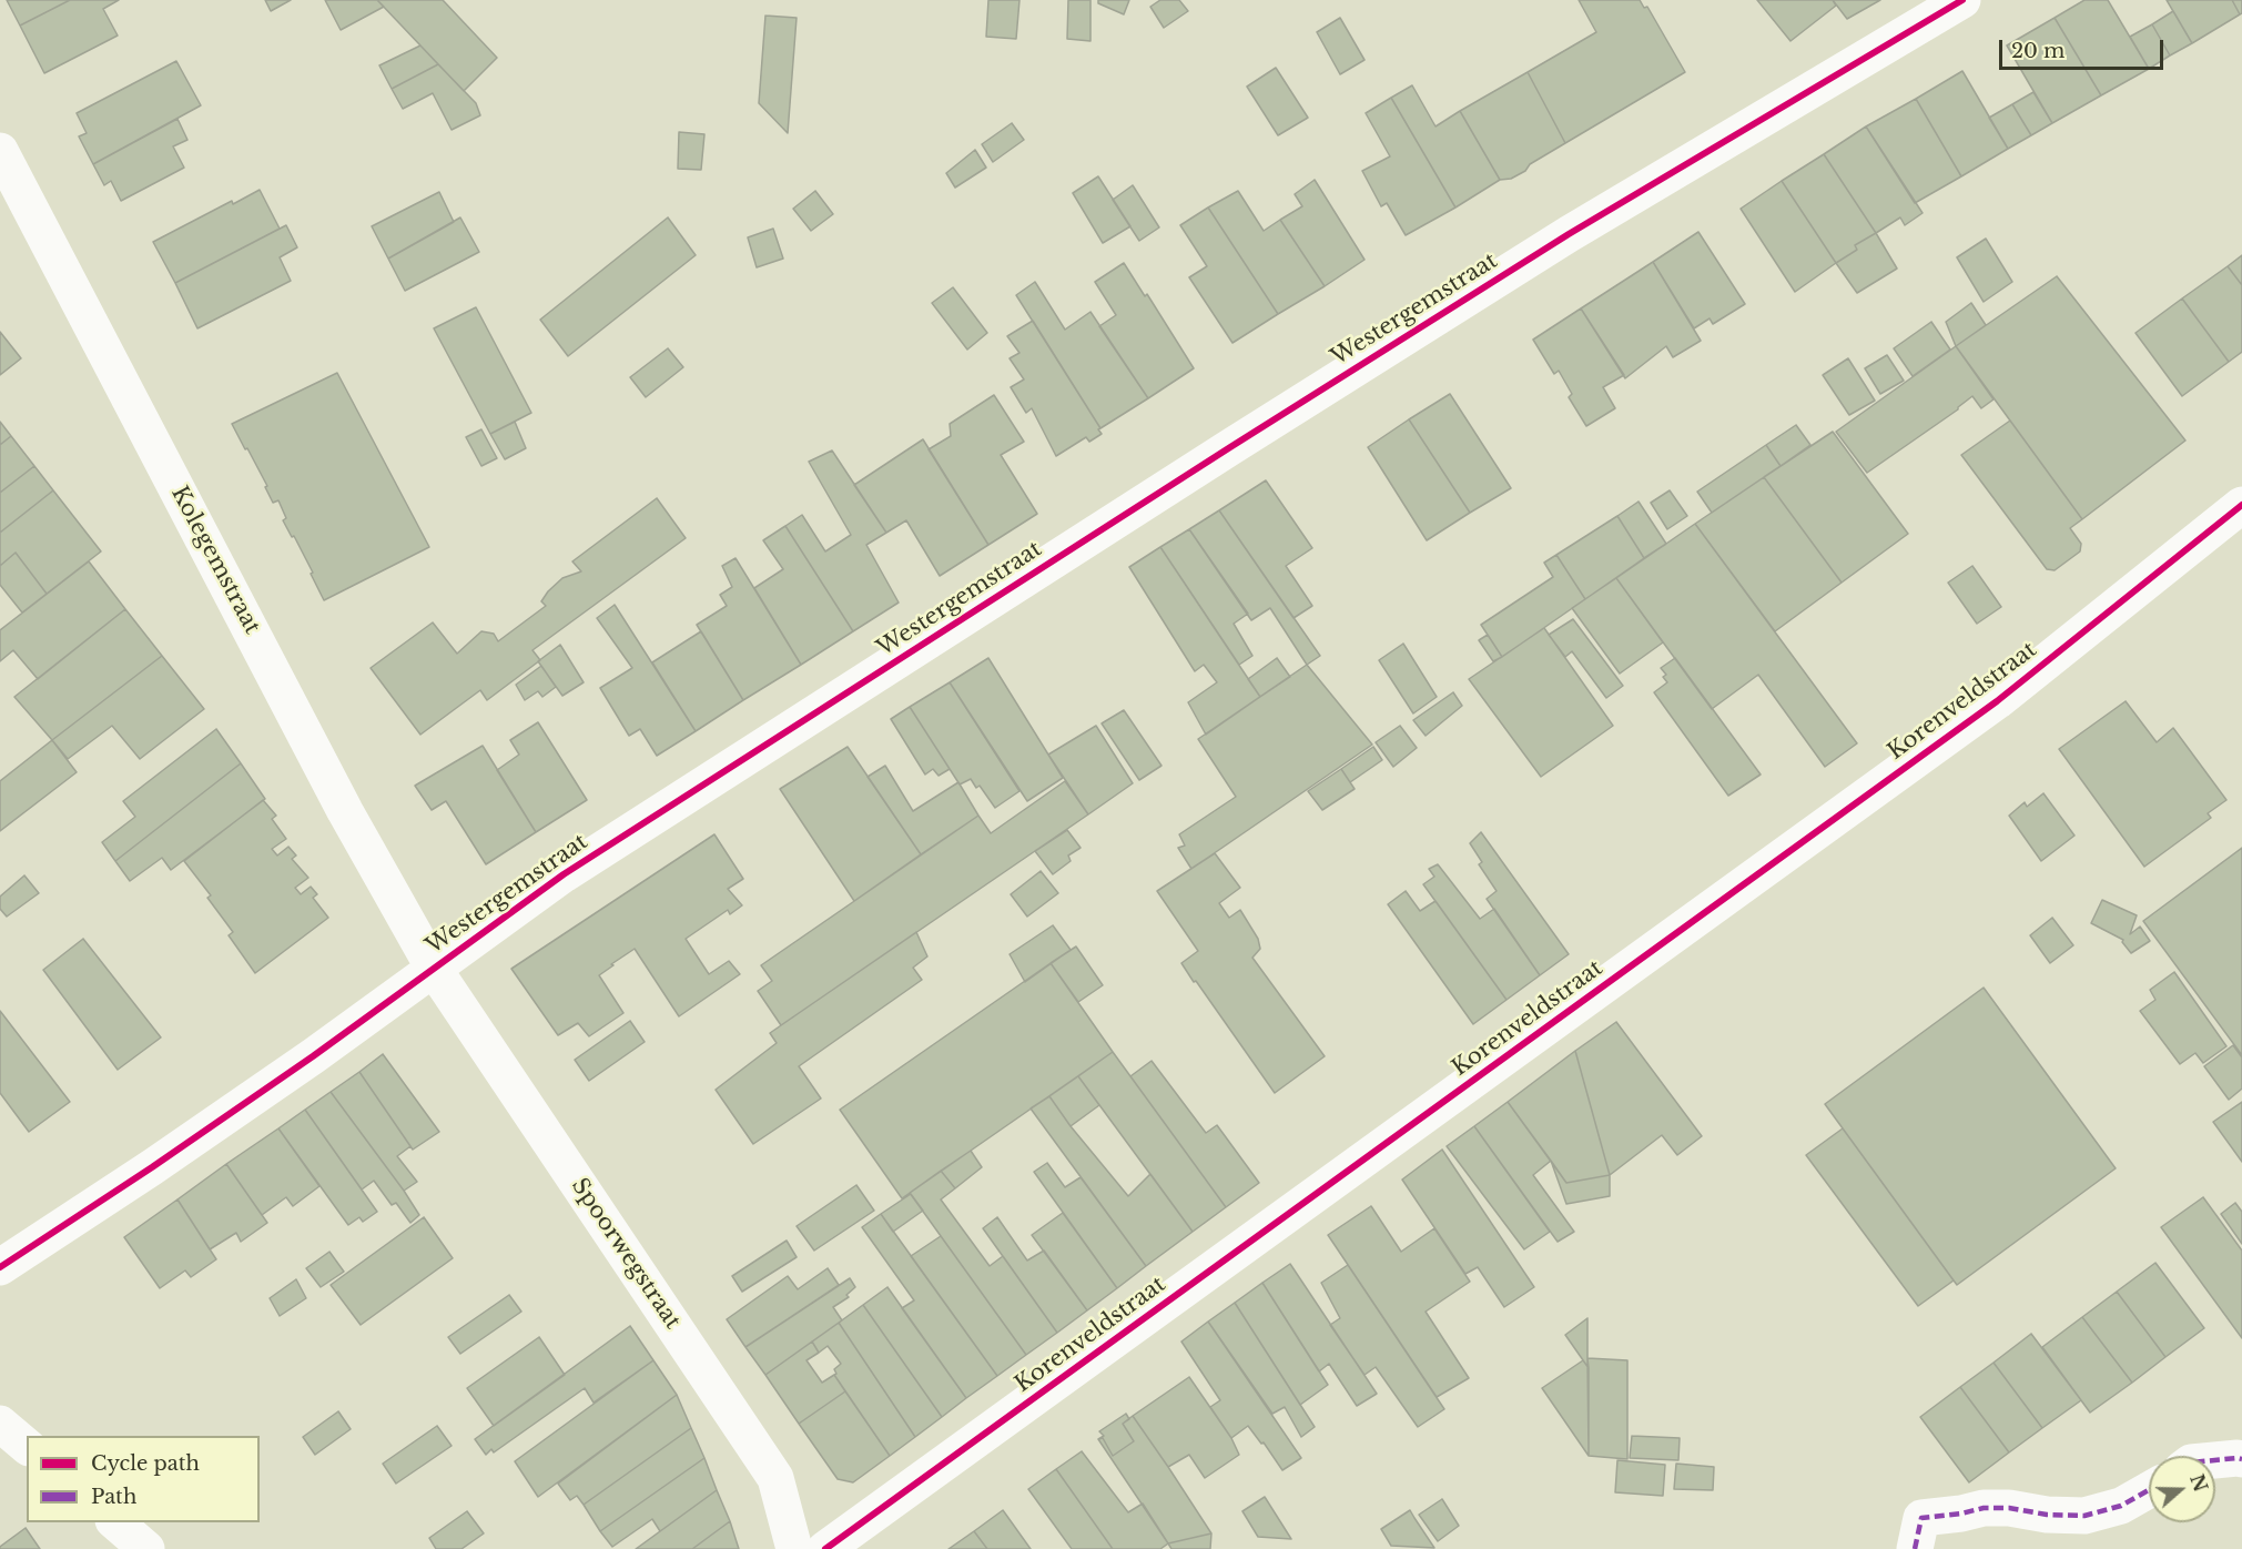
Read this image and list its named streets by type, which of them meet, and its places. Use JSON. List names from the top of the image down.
{
  "streets": {
    "street": [
      "Westergemstraat",
      "Kolegemstraat",
      "Korenveldstraat",
      "Spoorwegstraat"
    ]
  },
  "crossings": [
    ["Westergemstraat", "Kolegemstraat"],
    ["Westergemstraat", "Spoorwegstraat"],
    ["Kolegemstraat", "Spoorwegstraat"]
  ],
  "legend": ["Cycle path", "Path"],
  "scale_bar": "20 m",
  "north": "right"
}
